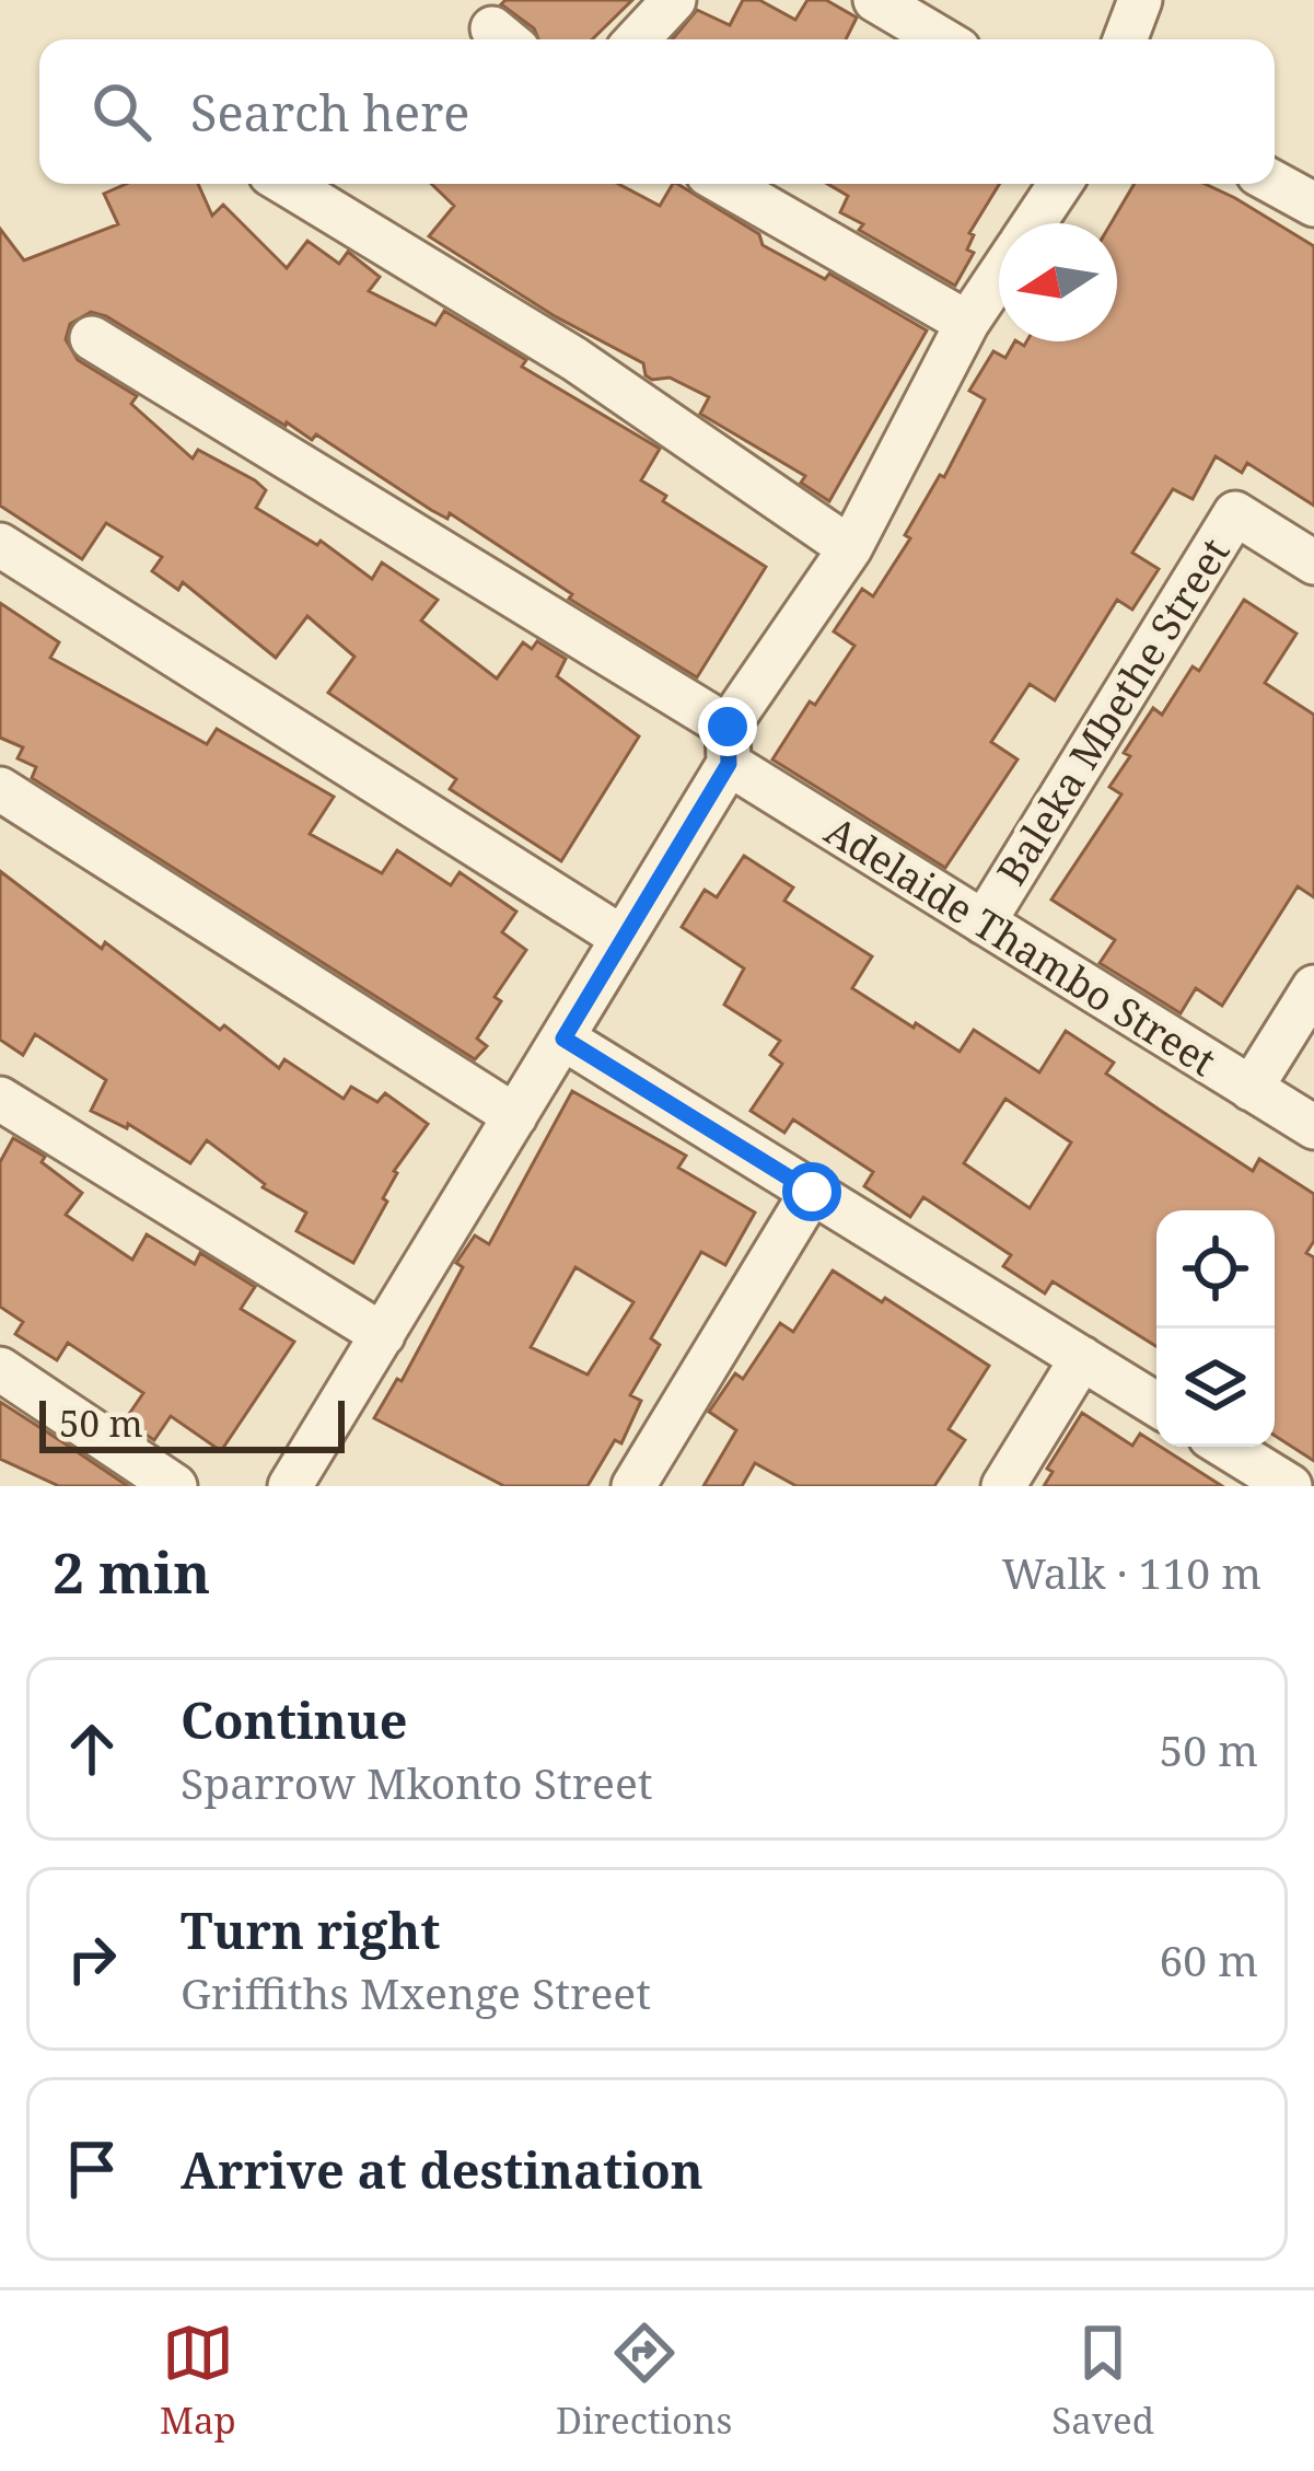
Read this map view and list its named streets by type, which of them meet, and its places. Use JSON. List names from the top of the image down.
{
  "streets": {
    "street": ["Baleka Mbethe Street", "Adelaide Thambo Street"]
  },
  "crossings": [
    ["Baleka Mbethe Street", "Adelaide Thambo Street"]
  ],
  "scale_bar": "50 m",
  "north": "left",
  "page": {
    "search": "Search here",
    "scale": "50 m",
    "heading": ["2 min", "Walk · 110 m"],
    "list": [
      ["Continue", "Sparrow Mkonto Street", "50 m"],
      ["Turn right", "Griffiths Mxenge Street", "60 m"],
      "Arrive at destination"
    ],
    "nav": ["Map", "Directions", "Saved"]
  }
}
